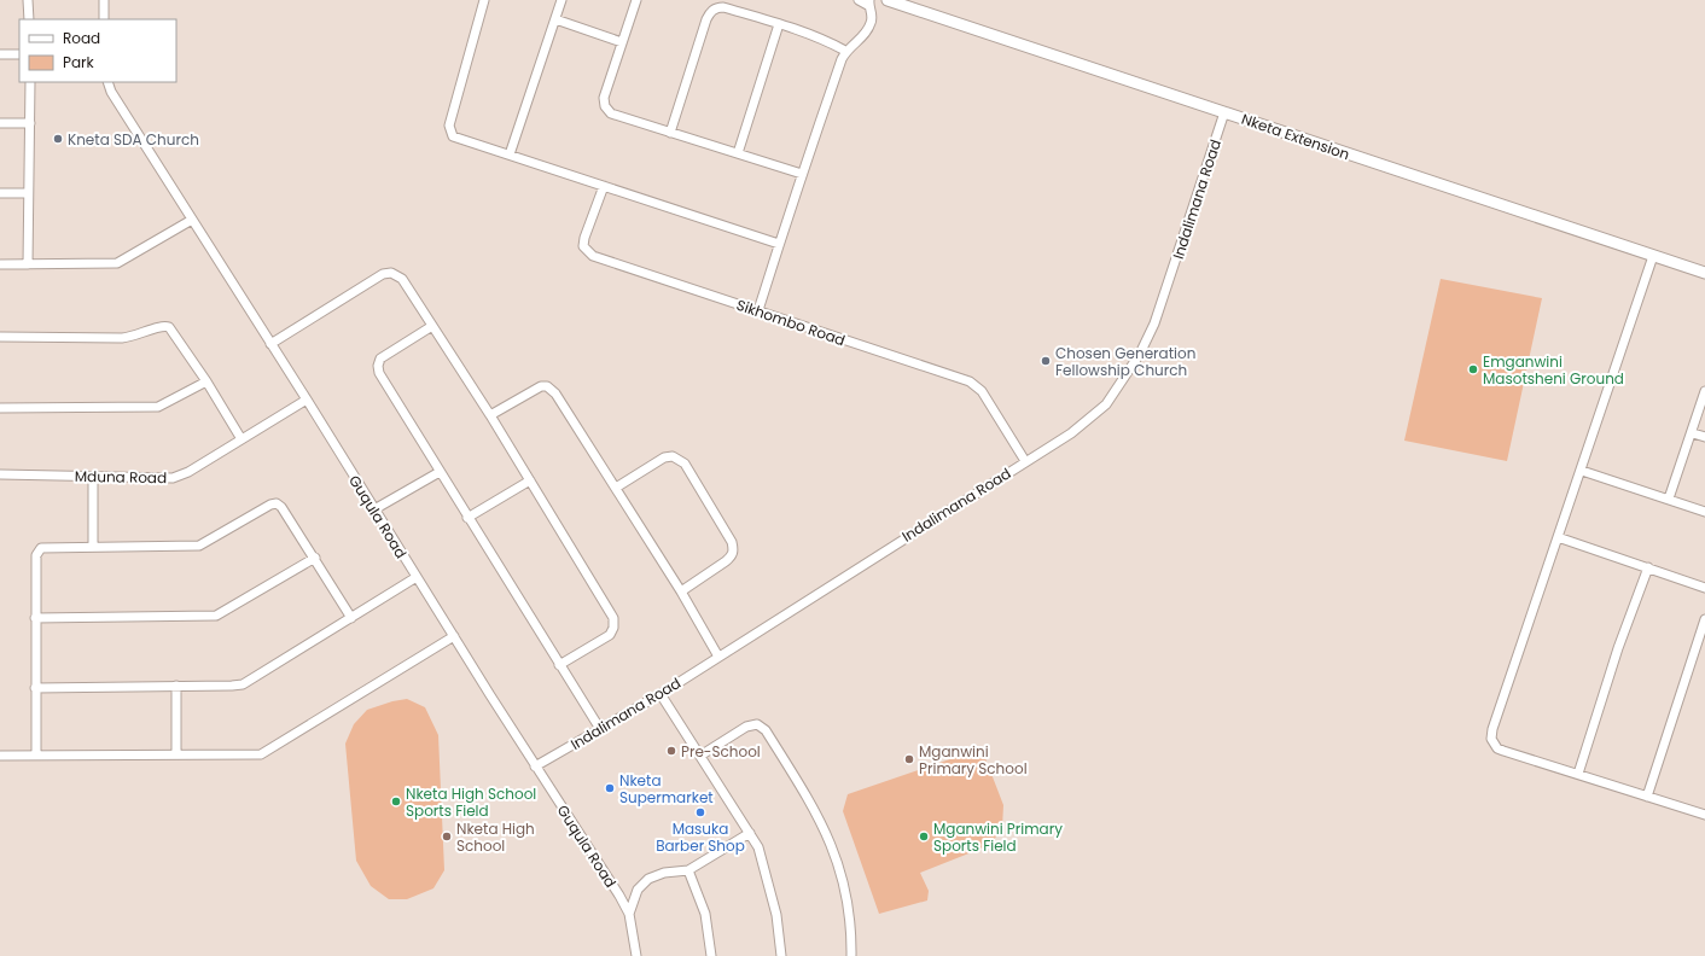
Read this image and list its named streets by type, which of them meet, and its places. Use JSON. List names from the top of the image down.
{
  "streets": {
    "street": [
      "Nketa Extension",
      "Indalimana Road",
      "Sikhombo Road",
      "Mduna Road",
      "Guqula Road"
    ]
  },
  "crossings": [
    ["Nketa Extension", "Indalimana Road"],
    ["Indalimana Road", "Sikhombo Road"],
    ["Indalimana Road", "Guqula Road"],
    ["Mduna Road", "Guqula Road"]
  ],
  "places": [
    "Kneta SDA Church",
    "Chosen Generation Fellowship Church",
    "Emganwini Masotsheni Ground",
    "Pre-School",
    "Mganwini Primary School",
    "Nketa Supermarket",
    "Nketa High School Sports Field",
    "Masuka Barber Shop",
    "Nketa High School",
    "Mganwini Primary Sports Field"
  ],
  "legend": ["Road", "Park"]
}
